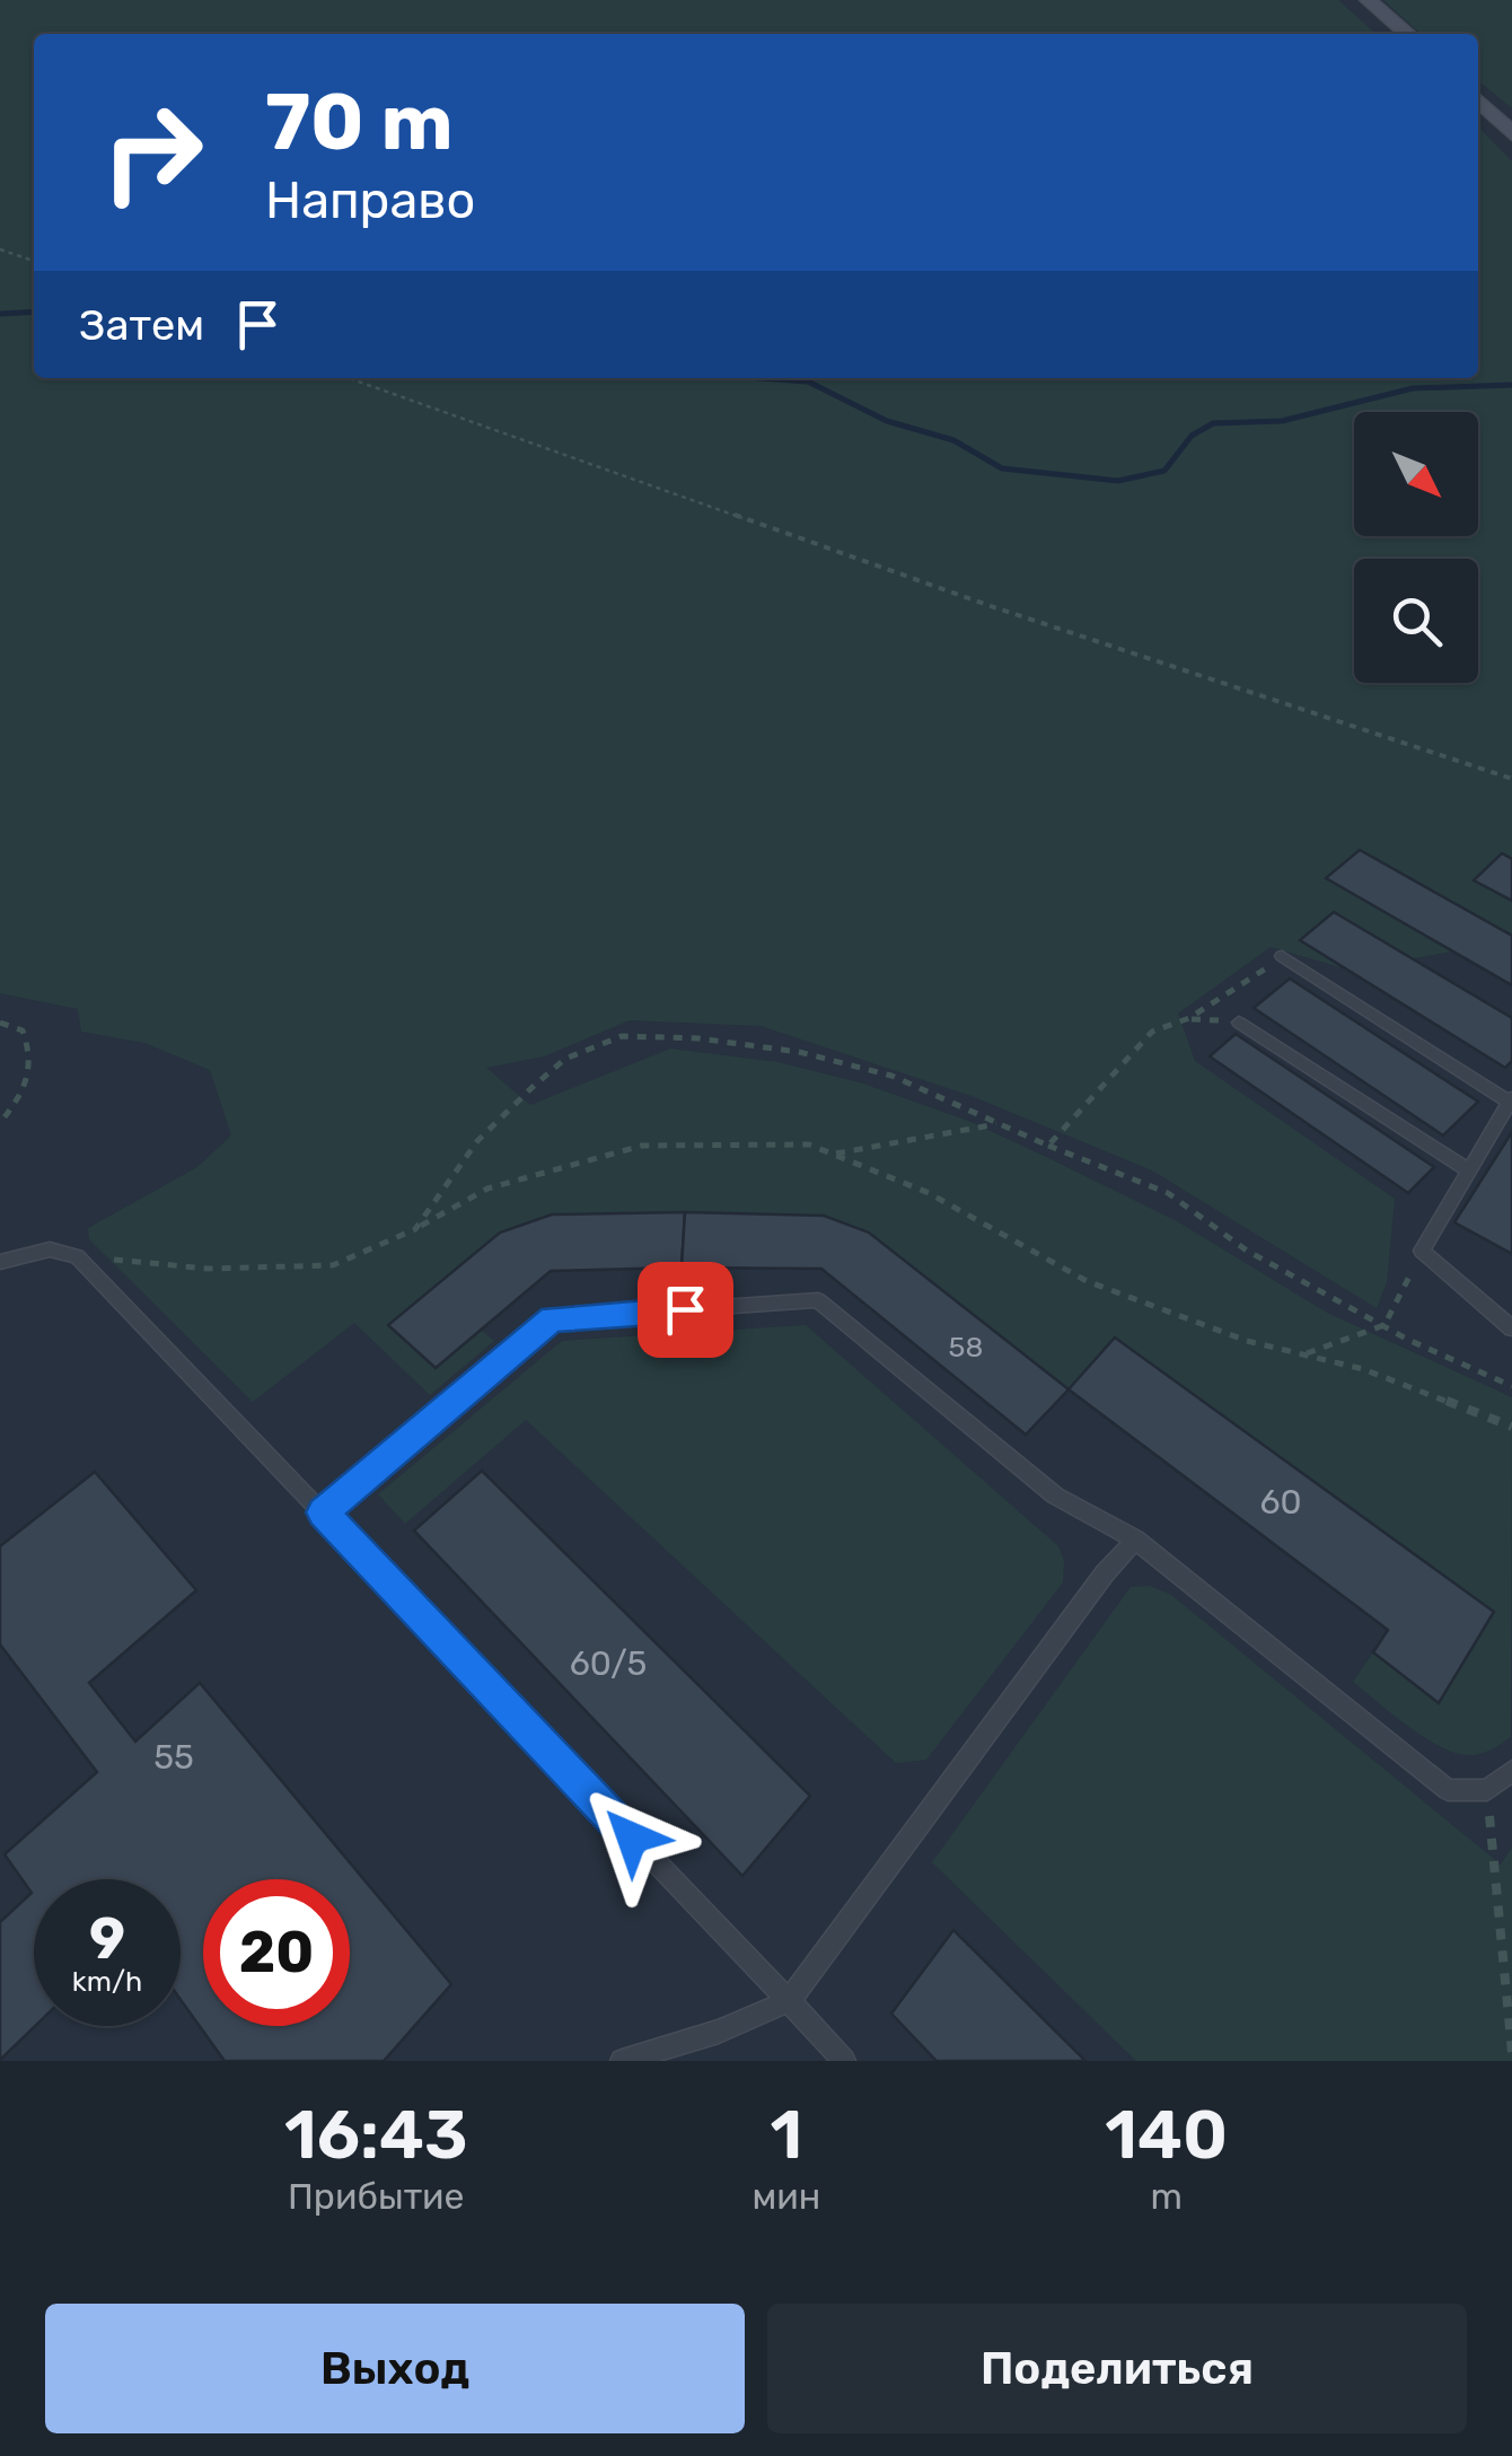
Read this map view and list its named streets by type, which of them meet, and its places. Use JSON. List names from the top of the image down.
{
  "house_numbers": [
    "58",
    "60",
    "60/5",
    "55"
  ],
  "north": "bottom right",
  "page": {
    "turn": ["70 m", "Направо"],
    "then": "Затем",
    "speed": "9 km/h",
    "limit": "20",
    "eta": [
      "16:43",
      "Прибытие",
      "1",
      "мин",
      "140",
      "m"
    ],
    "buttons": ["Выход", "Поделиться"]
  }
}
